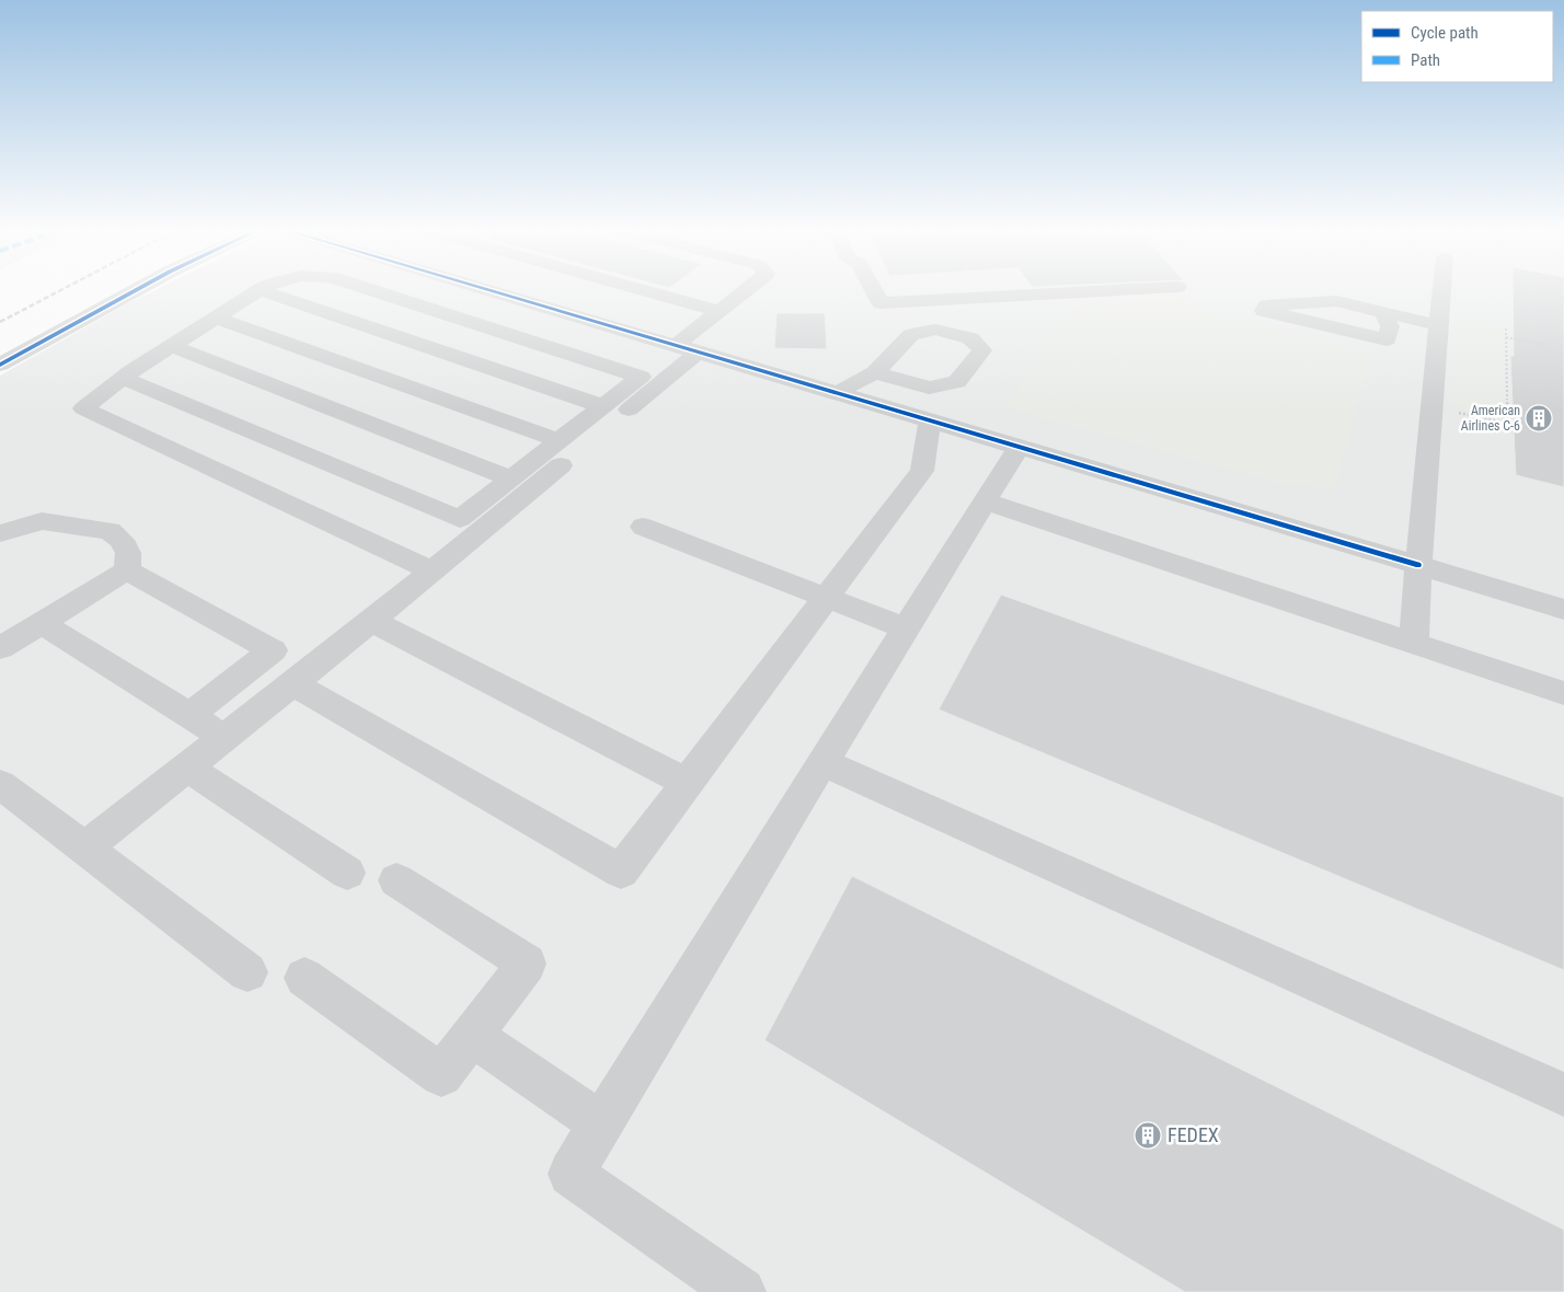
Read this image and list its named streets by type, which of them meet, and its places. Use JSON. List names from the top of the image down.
{
  "places": {
    "building": ["American Airlines C-6", "FEDEX"]
  },
  "legend": ["Cycle path", "Path"]
}
